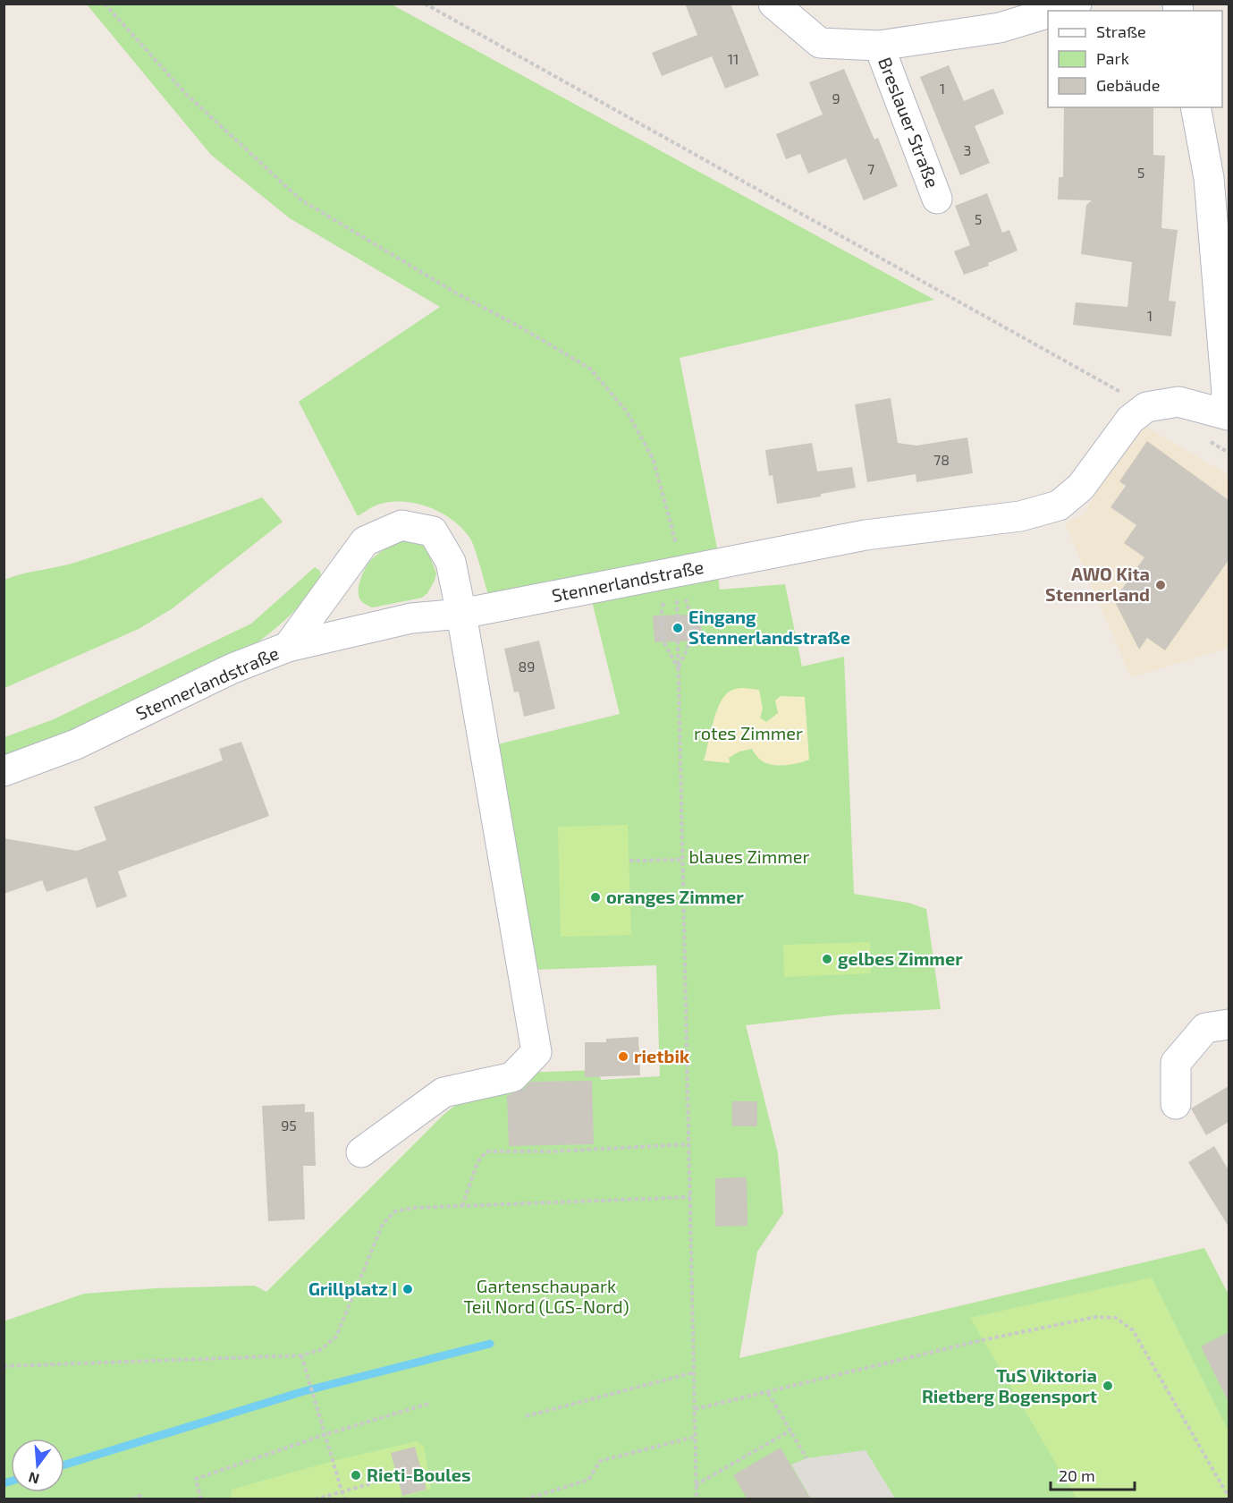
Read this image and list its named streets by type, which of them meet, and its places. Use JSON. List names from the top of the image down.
{
  "streets": {
    "street": ["Breslauer Straße", "Stennerlandstraße"]
  },
  "parks": ["rotes Zimmer", "blaues Zimmer", "Gartenschaupark Teil Nord (LGS-Nord)"],
  "places": [
    "AWO Kita Stennerland",
    "Eingang Stennerlandstraße",
    "oranges Zimmer",
    "gelbes Zimmer",
    "rietbik",
    "Grillplatz I",
    "TuS Viktoria Rietberg Bogensport",
    "Rieti-Boules"
  ],
  "house_numbers": [
    "11",
    "1",
    "9",
    "3",
    "7",
    "5",
    "5",
    "1",
    "78",
    "89",
    "95"
  ],
  "legend": ["Straße", "Park", "Gebäude"],
  "scale_bar": "20 m",
  "north": "bottom"
}
